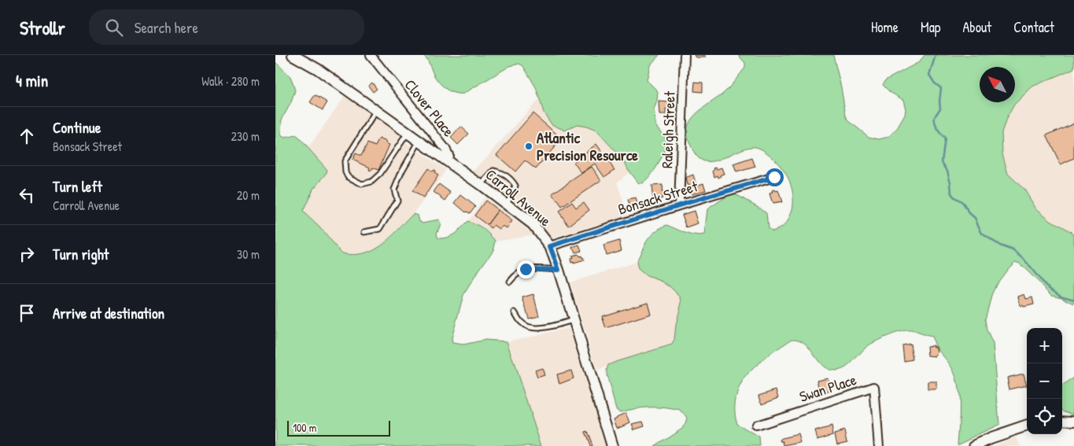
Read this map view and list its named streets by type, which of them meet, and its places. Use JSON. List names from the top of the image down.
{
  "streets": {
    "street": [
      "Clover Place",
      "Raleigh Street",
      "Carroll Avenue",
      "Bonsack Street",
      "Swan Place"
    ]
  },
  "crossings": [
    ["Clover Place", "Carroll Avenue"],
    ["Raleigh Street", "Bonsack Street"],
    ["Carroll Avenue", "Bonsack Street"]
  ],
  "places": ["Atlantic Precision Resource"],
  "scale_bar": "100 m",
  "north": "top left",
  "page": {
    "header": "Strollr",
    "search": "Search here",
    "nav": [
      "Home",
      "Map",
      "About",
      "Contact"
    ],
    "heading": ["4 min", "Walk · 280 m"],
    "list": [
      ["Continue", "Bonsack Street", "230 m"],
      ["Turn left", "Carroll Avenue", "20 m"],
      ["Turn right", "30 m"],
      "Arrive at destination"
    ],
    "map_buttons": ["+", "−"],
    "scale": "100 m"
  }
}
